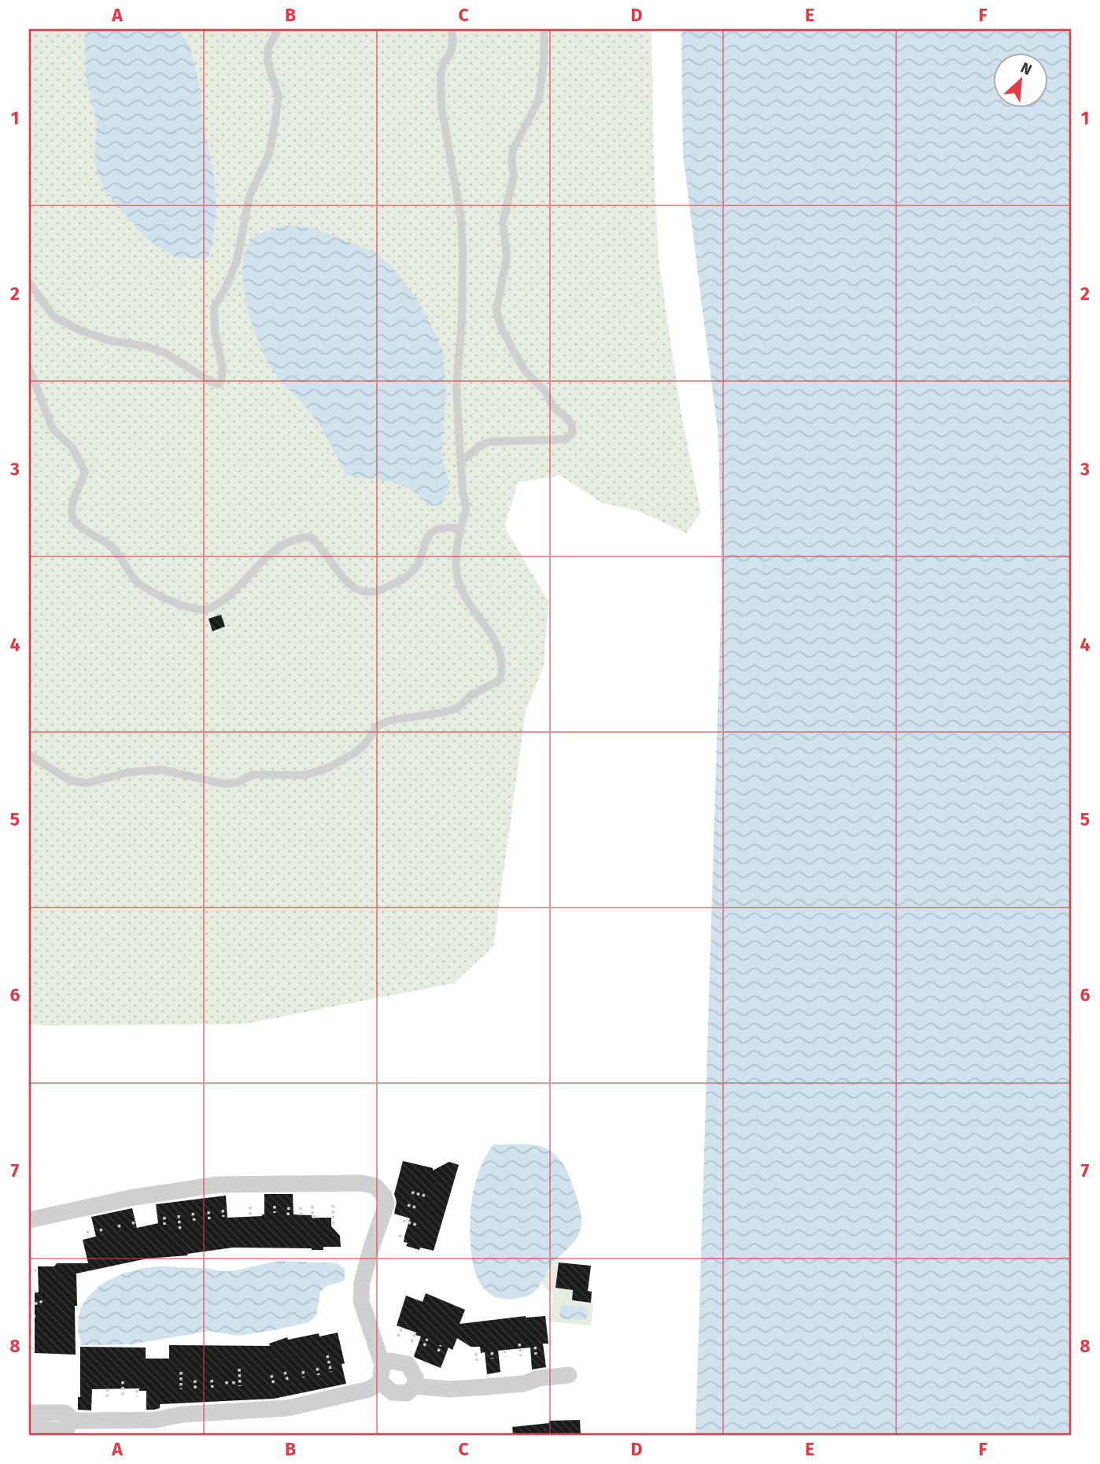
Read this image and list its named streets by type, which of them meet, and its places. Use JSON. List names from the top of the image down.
{
  "north": "top right",
  "grid": {
    "columns": [
      "A",
      "B",
      "C",
      "D",
      "E",
      "F"
    ],
    "rows": [
      "1",
      "2",
      "3",
      "4",
      "5",
      "6",
      "7",
      "8"
    ]
  }
}
